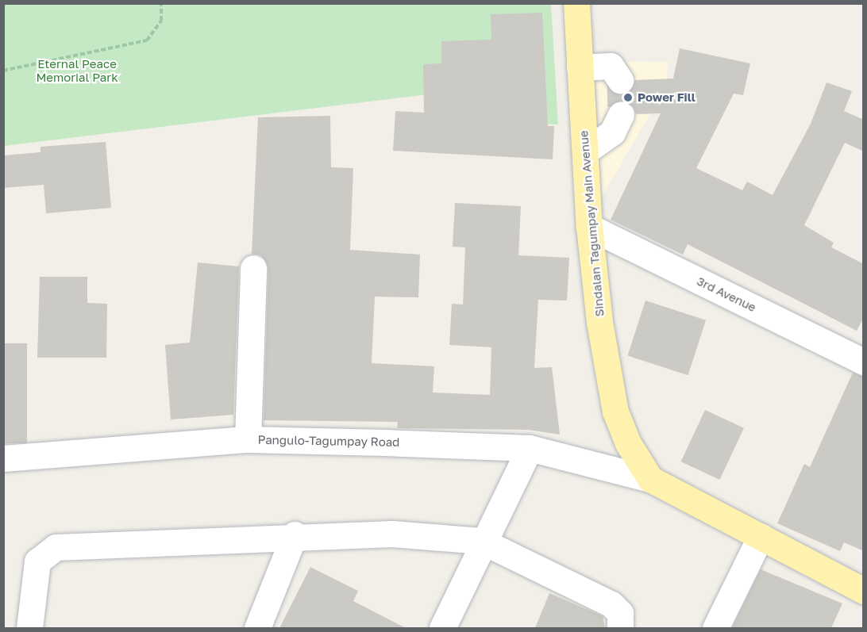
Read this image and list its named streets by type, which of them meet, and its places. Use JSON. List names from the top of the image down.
{
  "streets": {
    "main road": ["Sindalan Tagumpay Main Avenue"],
    "street": ["3rd Avenue", "Pangulo-Tagumpay Road"]
  },
  "crossings": [
    ["Sindalan Tagumpay Main Avenue", "3rd Avenue"],
    ["Sindalan Tagumpay Main Avenue", "Pangulo-Tagumpay Road"]
  ],
  "parks": ["Eternal Peace Memorial Park"],
  "places": ["Power Fill"]
}
